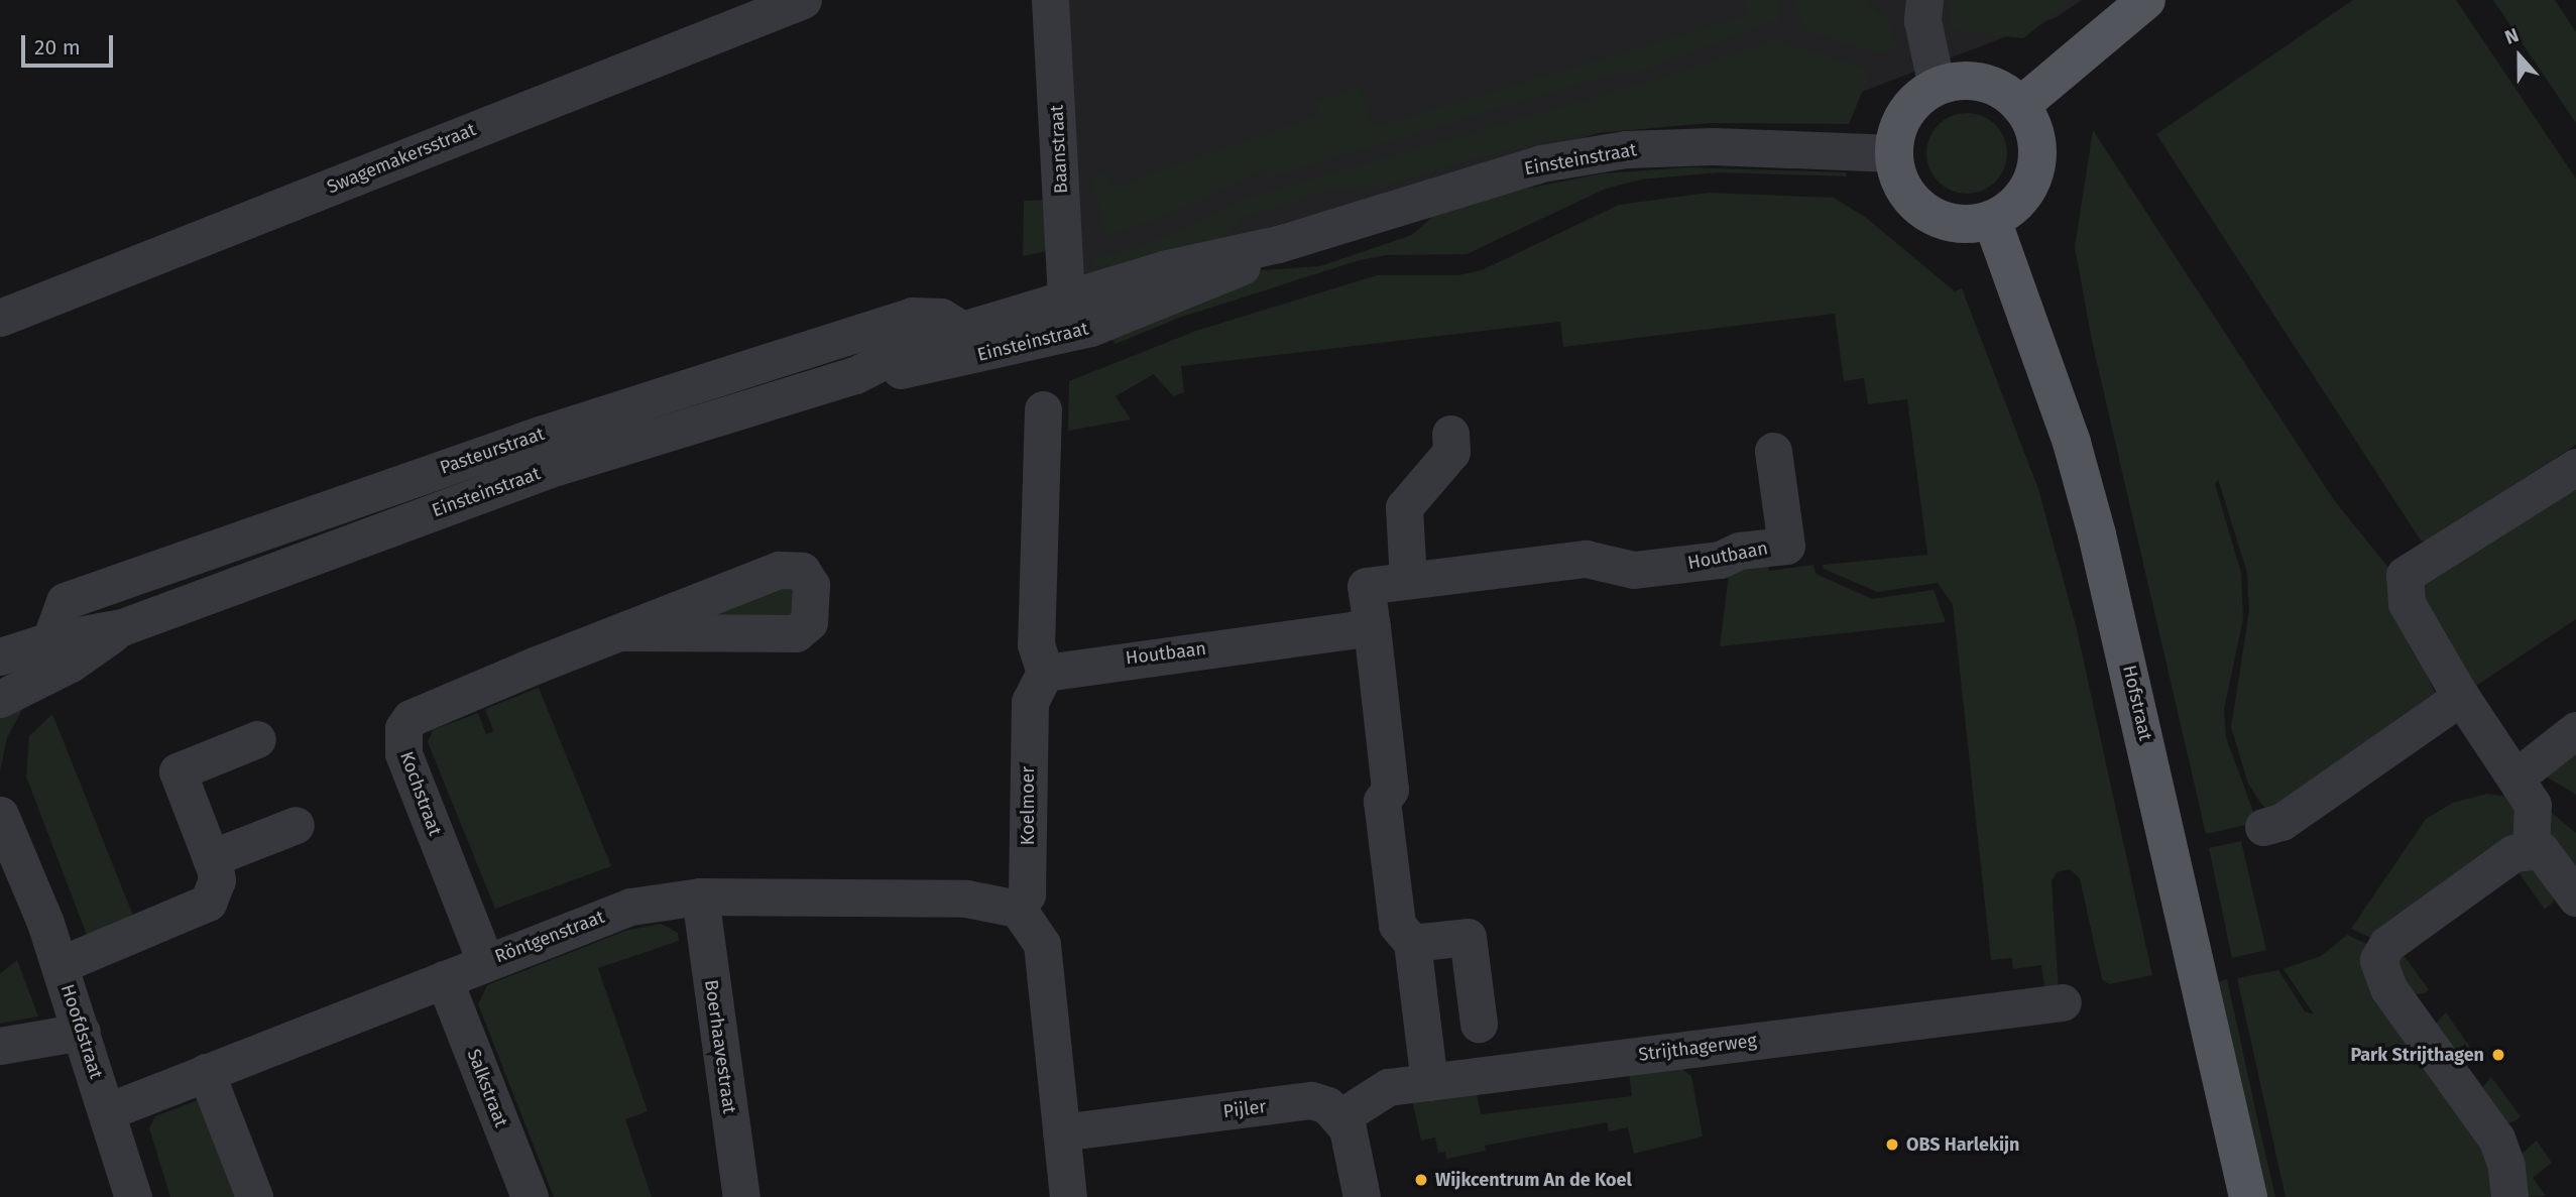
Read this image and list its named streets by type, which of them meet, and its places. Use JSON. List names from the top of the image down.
{
  "streets": {
    "main road": ["Hofstraat"],
    "street": [
      "Baanstraat",
      "Swagemakersstraat",
      "Einsteinstraat",
      "Pasteurstraat",
      "Houtbaan",
      "Kochstraat",
      "Koelmoer",
      "Röntgenstraat",
      "Hoofdstraat",
      "Boerhaavestraat",
      "Strijthagerweg",
      "Salkstraat",
      "Pijler"
    ]
  },
  "crossings": [
    ["Baanstraat", "Einsteinstraat"],
    ["Einsteinstraat", "Pasteurstraat"],
    ["Einsteinstraat", "Hofstraat"],
    ["Houtbaan", "Koelmoer"],
    ["Houtbaan", "Strijthagerweg"],
    ["Kochstraat", "Röntgenstraat"],
    ["Koelmoer", "Röntgenstraat"],
    ["Röntgenstraat", "Hoofdstraat"],
    ["Röntgenstraat", "Boerhaavestraat"],
    ["Röntgenstraat", "Salkstraat"],
    ["Strijthagerweg", "Pijler"]
  ],
  "places": ["Park Strijthagen", "OBS Harlekijn", "Wijkcentrum An de Koel"],
  "scale_bar": "20 m",
  "north": "top"
}
